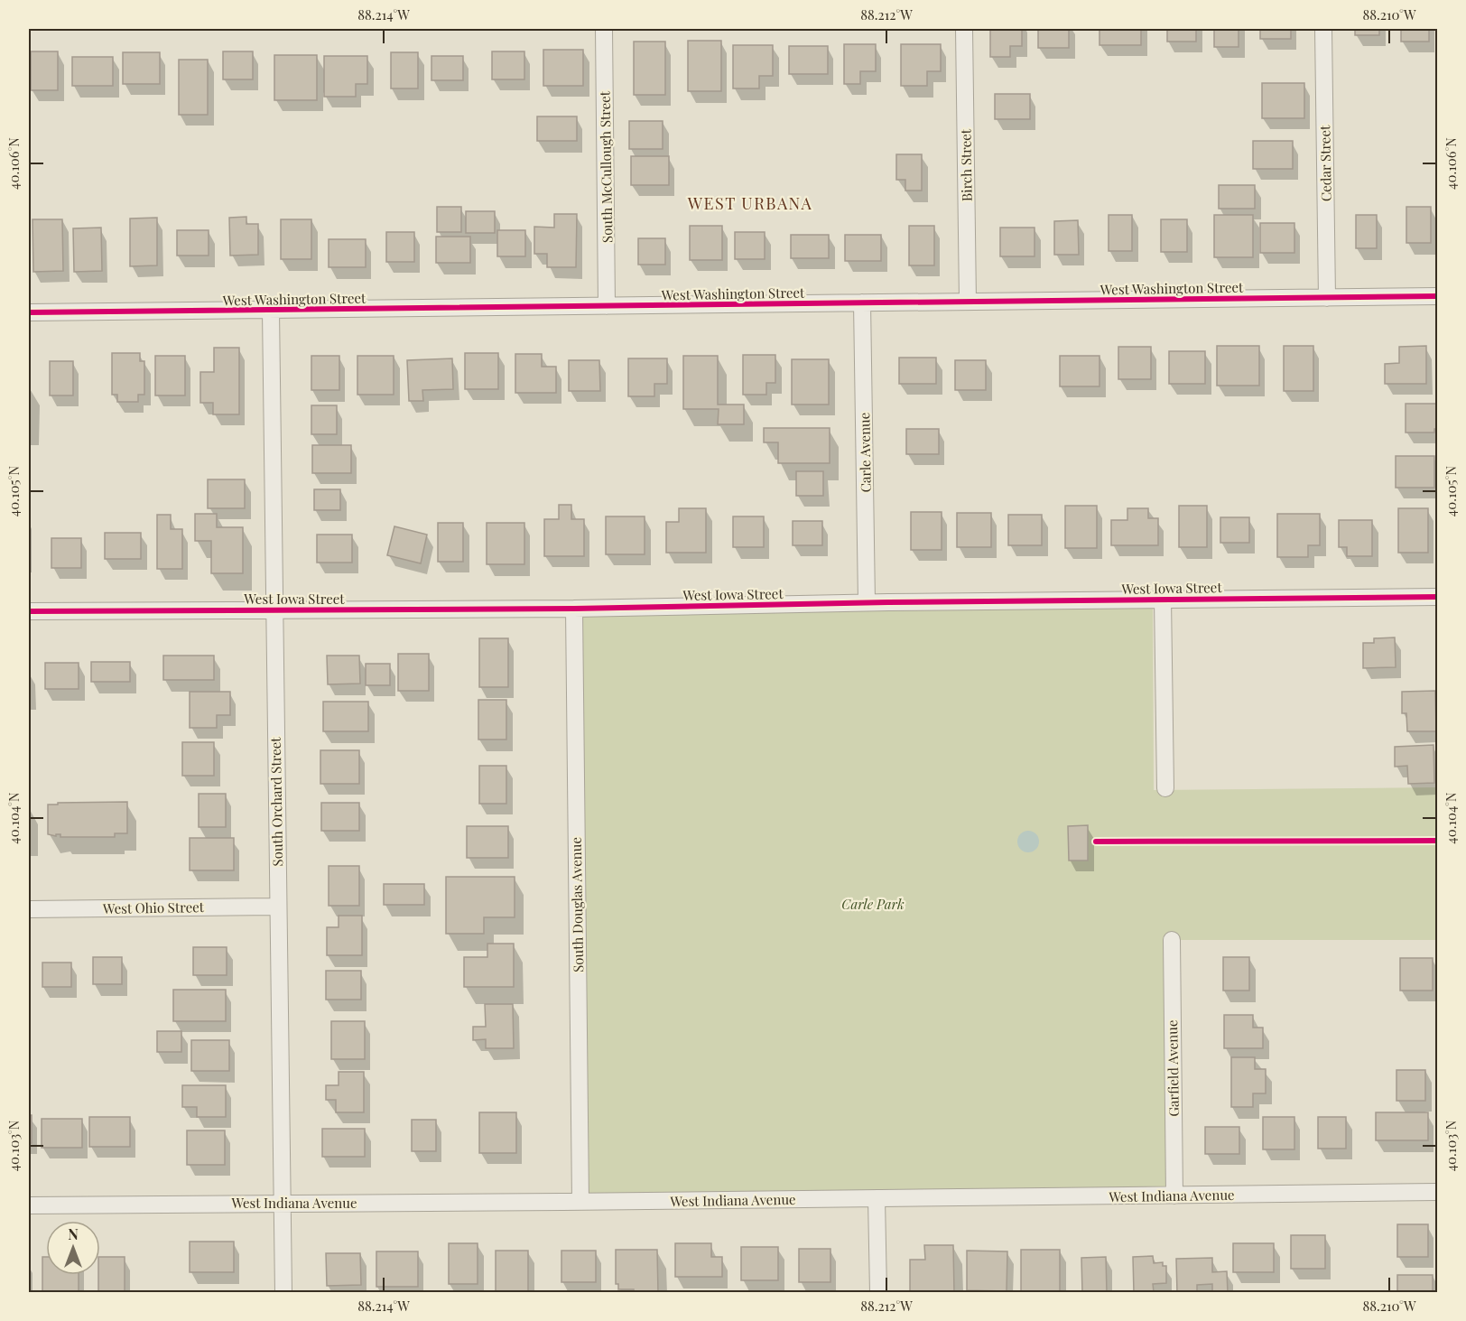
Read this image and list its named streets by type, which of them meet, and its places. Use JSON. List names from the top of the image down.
{
  "streets": {
    "street": [
      "Cedar Street",
      "Birch Street",
      "South McCullough Street",
      "West Washington Street",
      "Carle Avenue",
      "West Iowa Street",
      "South Orchard Street",
      "South Douglas Avenue",
      "West Ohio Street",
      "Garfield Avenue",
      "West Indiana Avenue"
    ]
  },
  "crossings": [
    ["Cedar Street", "West Washington Street"],
    ["Birch Street", "West Washington Street"],
    ["South McCullough Street", "West Washington Street"],
    ["West Washington Street", "Carle Avenue"],
    ["West Washington Street", "South Orchard Street"],
    ["Carle Avenue", "West Iowa Street"],
    ["West Iowa Street", "South Orchard Street"],
    ["West Iowa Street", "South Douglas Avenue"],
    ["South Orchard Street", "West Ohio Street"],
    ["South Orchard Street", "West Indiana Avenue"],
    ["South Douglas Avenue", "West Indiana Avenue"],
    ["Garfield Avenue", "West Indiana Avenue"]
  ],
  "districts": ["WEST URBANA"],
  "parks": ["Carle Park"],
  "north": "top",
  "coordinates": [
    "88.214°W",
    "88.212°W",
    "88.210°W",
    "40.106°N",
    "40.105°N",
    "40.104°N",
    "40.103°N"
  ]
}
